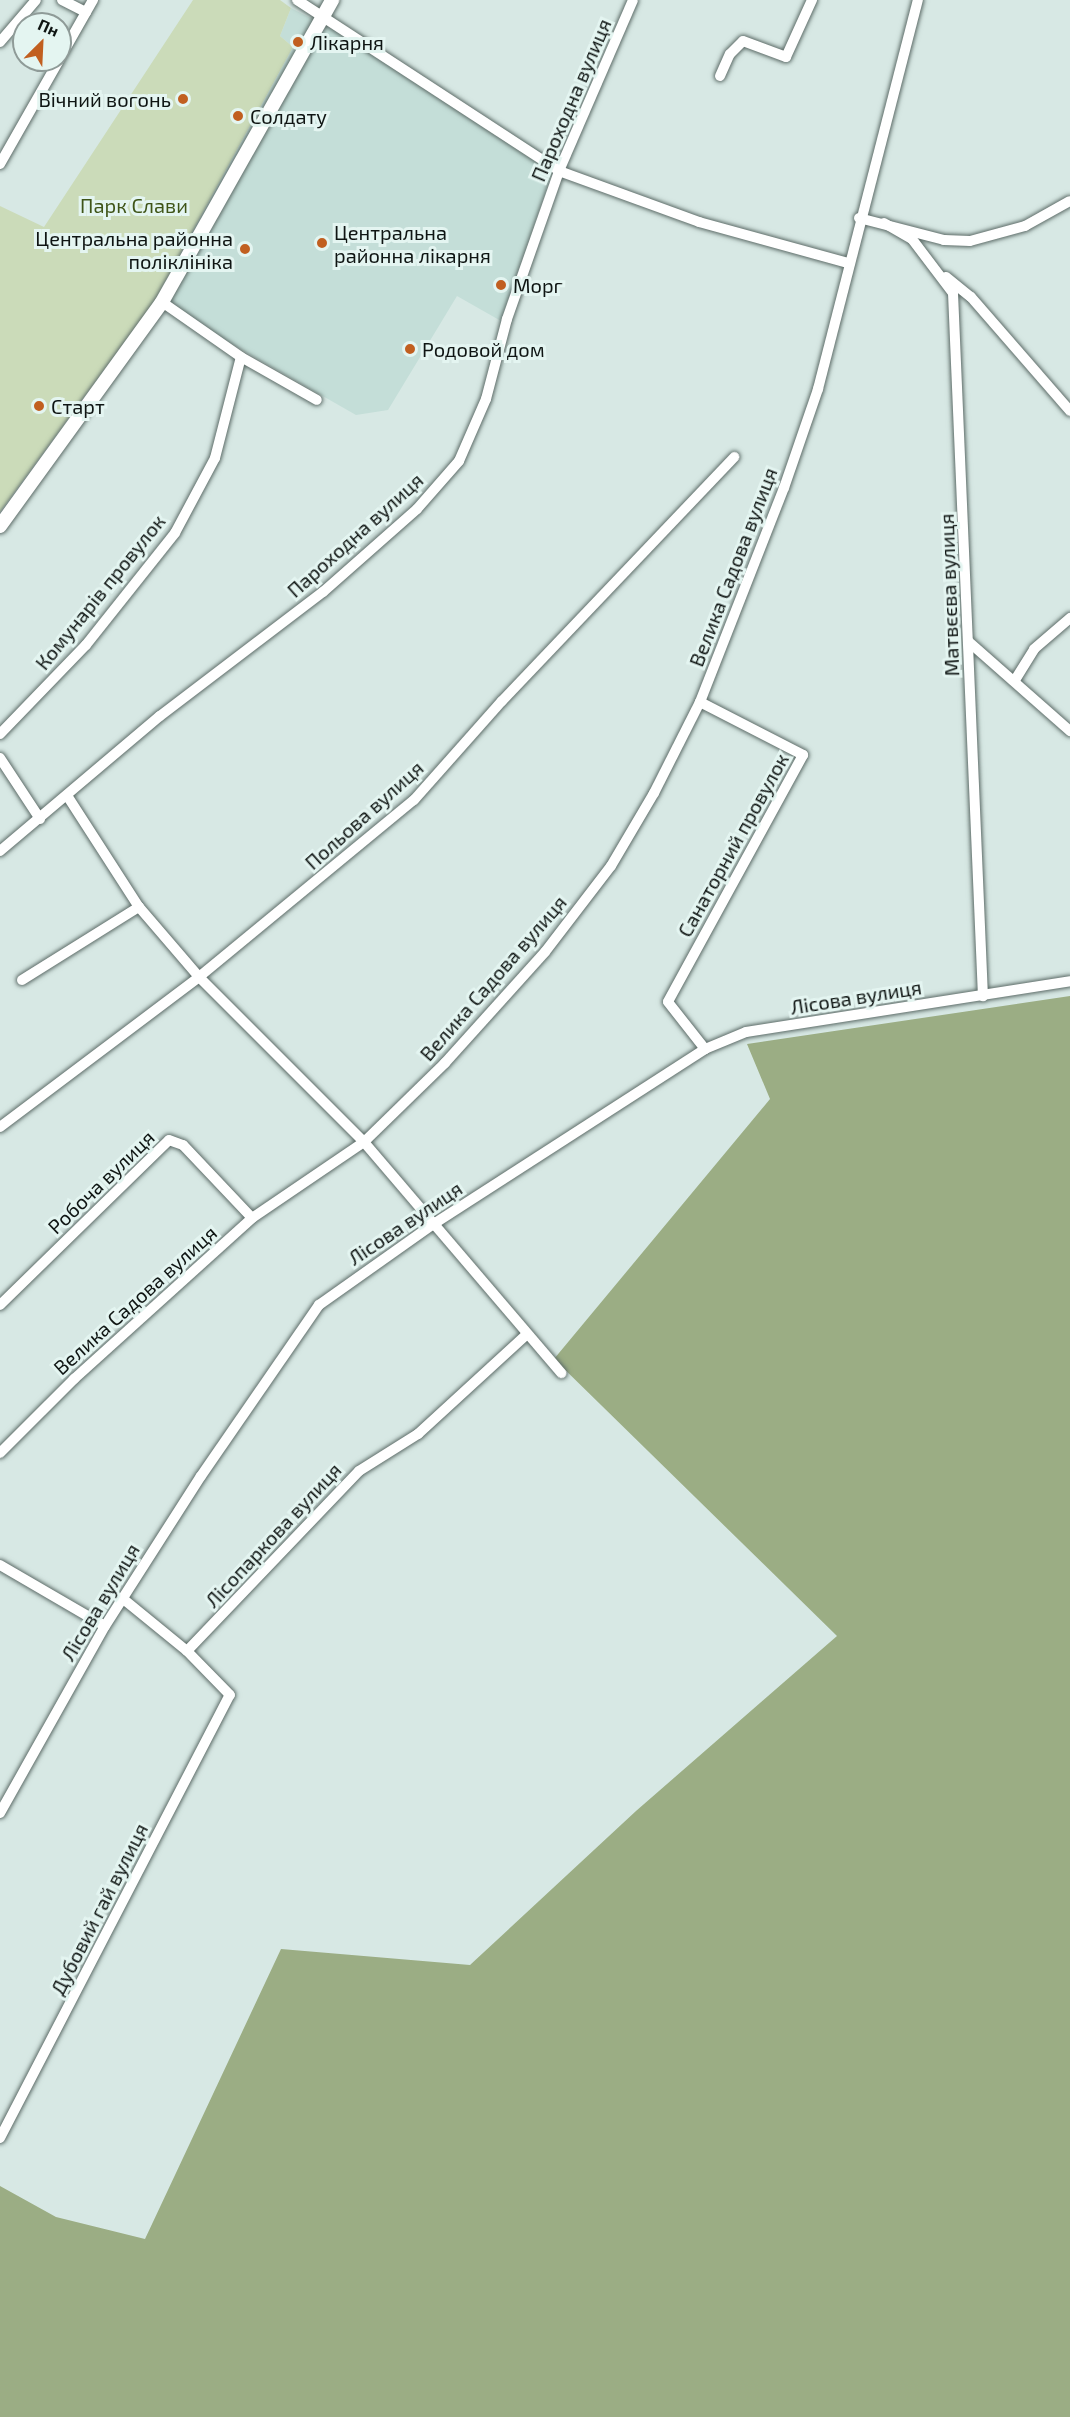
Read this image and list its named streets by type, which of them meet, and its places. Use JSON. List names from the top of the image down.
{
  "streets": {
    "street": [
      "Пароходна вулиця",
      "Велика Садова вулиця",
      "Комунарів провулок",
      "Матвєєва вулиця",
      "Польова вулиця",
      "Санаторний провулок",
      "Лісова вулиця",
      "Робоча вулиця",
      "Лісопаркова вулиця",
      "Дубовий гай вулиця"
    ]
  },
  "crossings": [
    ["Велика Садова вулиця", "Санаторний провулок"],
    ["Велика Садова вулиця", "Робоча вулиця"],
    ["Матвєєва вулиця", "Лісова вулиця"],
    ["Санаторний провулок", "Лісова вулиця"],
    ["Лісопаркова вулиця", "Дубовий гай вулиця"]
  ],
  "parks": ["Парк Слави"],
  "places": [
    "Лікарня",
    "Вічний вогонь",
    "Солдату",
    "Центральна районна лікарня",
    "Центральна районна поліклініка",
    "Морг",
    "Родовой дом",
    "Старт"
  ],
  "north": "top right"
}
